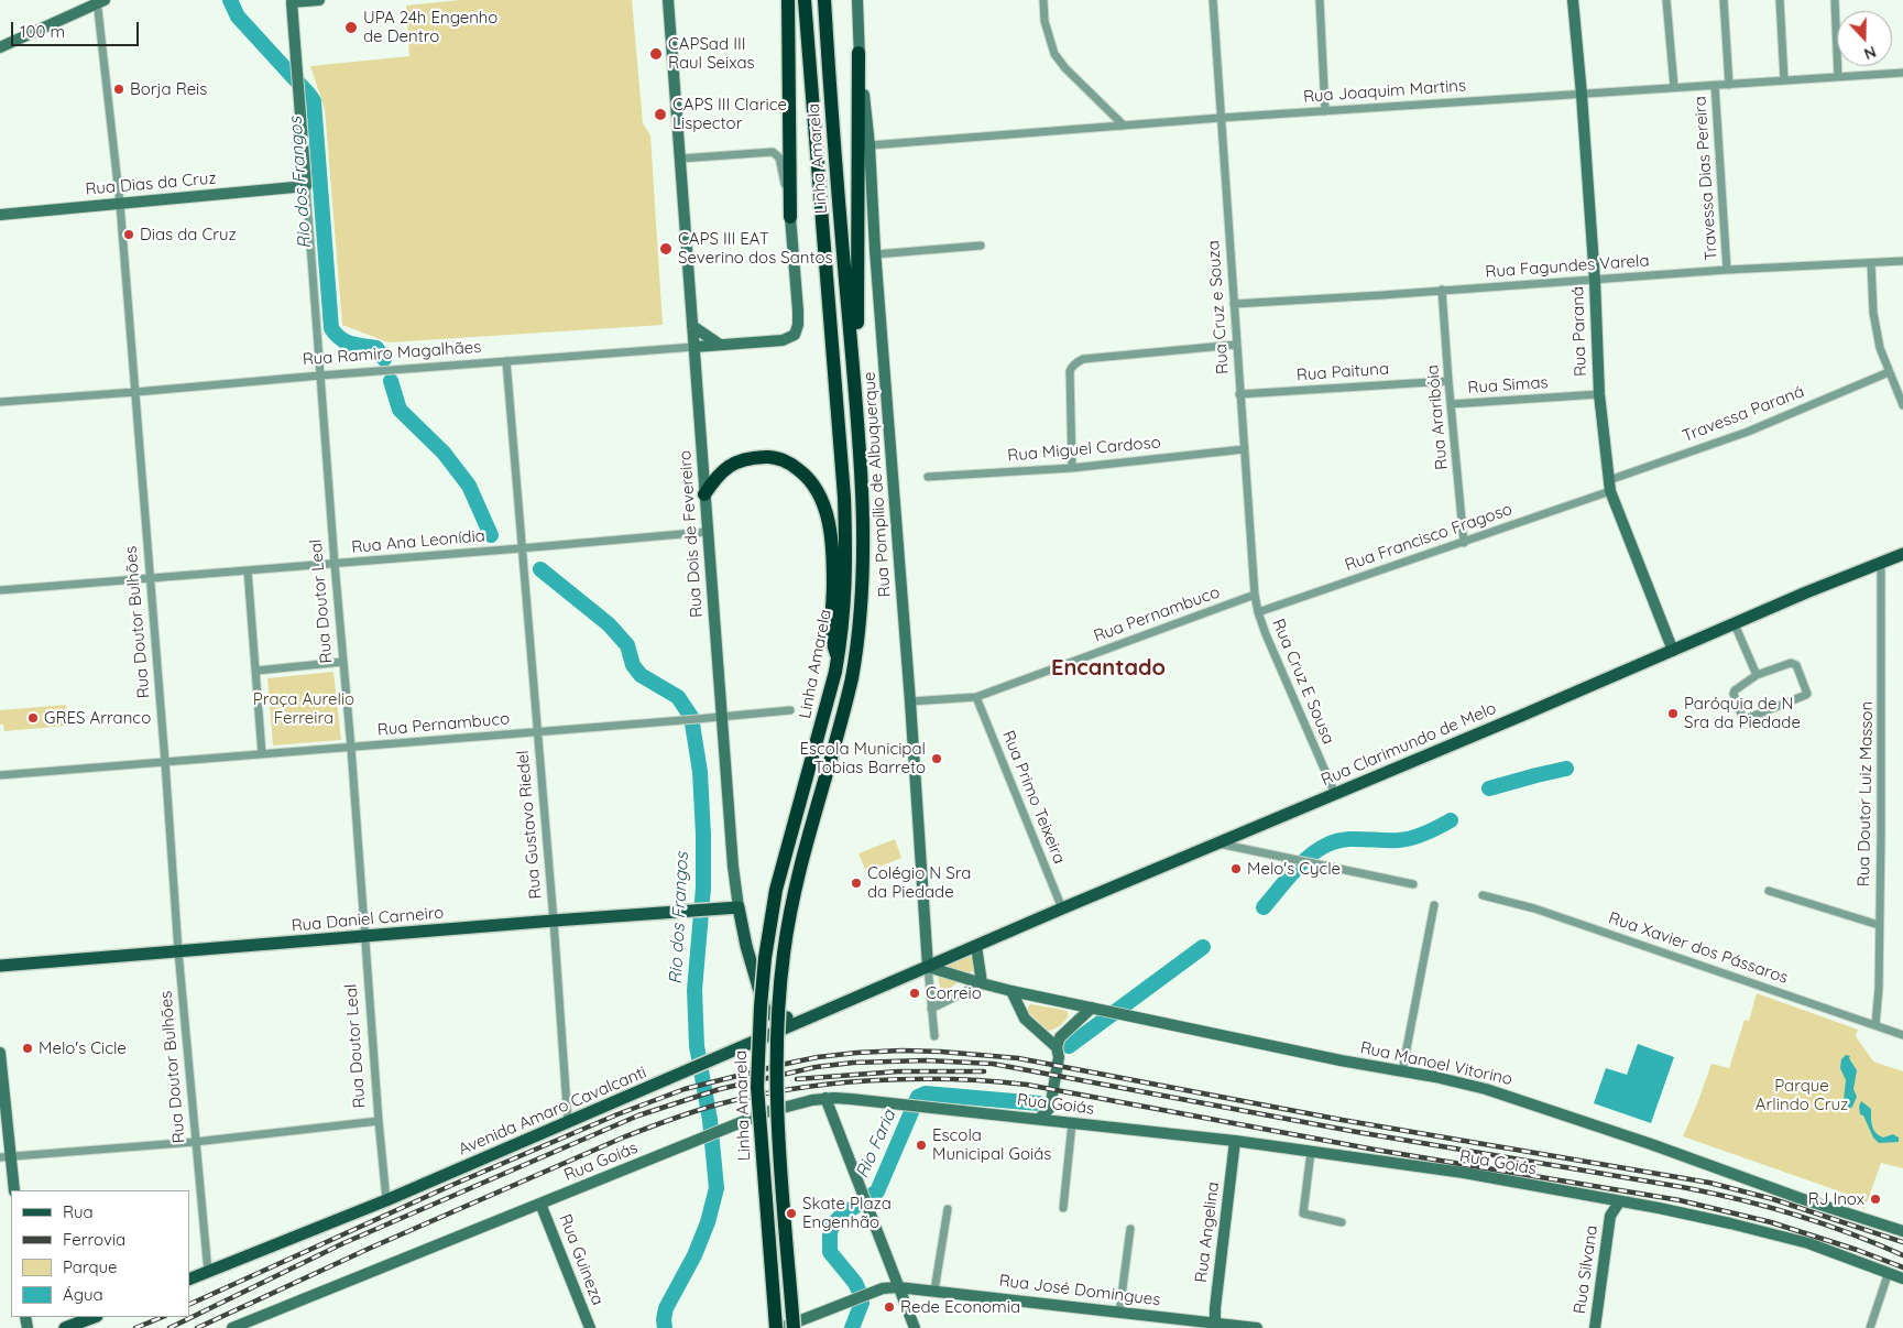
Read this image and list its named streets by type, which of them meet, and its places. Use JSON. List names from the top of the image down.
{
  "streets": {
    "highway": ["Linha Amarela"],
    "main road": [
      "Rua Dois de Fevereiro",
      "Rua Clarimundo de Melo",
      "Rua Daniel Carneiro",
      "Avenida Amaro Cavalcanti"
    ],
    "street": [
      "Rua Joaquim Martins",
      "Travessa Dias Pereira",
      "Rua Dias da Cruz",
      "Rua Fagundes Varela",
      "Rua Cruz e Souza",
      "Rua Paraná",
      "Rua Ramiro Magalhães",
      "Rua Paituna",
      "Rua Simas",
      "Travessa Paraná",
      "Rua Araribóia",
      "Rua Miguel Cardoso",
      "Rua Pompílio de Albuquerque",
      "Rua Francisco Fragoso",
      "Rua Ana Leonídia",
      "Rua Doutor Leal",
      "Rua Pernambuco",
      "Rua Doutor Bulhões",
      "Rua Cruz E Sousa",
      "Rua Doutor Luiz Masson",
      "Rua Primo Teixeira",
      "Rua Gustavo Riedel",
      "Rua Xavier dos Pássaros",
      "Rua Manoel Vitorino",
      "Rua Goiás",
      "Rua Angelina",
      "Rua Guineza",
      "Rua Silvana",
      "Rua José Domingues"
    ]
  },
  "crossings": [
    ["Rua Joaquim Martins", "Travessa Dias Pereira"],
    ["Rua Joaquim Martins", "Rua Cruz e Souza"],
    ["Rua Joaquim Martins", "Rua Paraná"],
    ["Rua Joaquim Martins", "Rua Pompílio de Albuquerque"],
    ["Travessa Dias Pereira", "Rua Fagundes Varela"],
    ["Rua Dias da Cruz", "Rua Doutor Leal"],
    ["Rua Dias da Cruz", "Rua Doutor Bulhões"],
    ["Rua Fagundes Varela", "Rua Cruz e Souza"],
    ["Rua Fagundes Varela", "Rua Paraná"],
    ["Rua Fagundes Varela", "Rua Araribóia"],
    ["Rua Cruz e Souza", "Rua Paituna"],
    ["Rua Cruz e Souza", "Rua Miguel Cardoso"],
    ["Rua Cruz e Souza", "Rua Francisco Fragoso"],
    ["Rua Cruz e Souza", "Rua Pernambuco"],
    ["Rua Cruz e Souza", "Rua Cruz E Sousa"],
    ["Rua Paraná", "Rua Simas"],
    ["Rua Paraná", "Travessa Paraná"],
    ["Rua Paraná", "Rua Francisco Fragoso"],
    ["Rua Paraná", "Rua Clarimundo de Melo"],
    ["Rua Ramiro Magalhães", "Rua Dois de Fevereiro"],
    ["Rua Ramiro Magalhães", "Rua Doutor Leal"],
    ["Rua Ramiro Magalhães", "Rua Doutor Bulhões"],
    ["Rua Ramiro Magalhães", "Rua Gustavo Riedel"],
    ["Rua Paituna", "Rua Araribóia"],
    ["Rua Simas", "Rua Araribóia"],
    ["Travessa Paraná", "Rua Francisco Fragoso"],
    ["Rua Araribóia", "Rua Francisco Fragoso"],
    ["Rua Pompílio de Albuquerque", "Rua Pernambuco"],
    ["Rua Pompílio de Albuquerque", "Rua Clarimundo de Melo"],
    ["Rua Pompílio de Albuquerque", "Rua Manoel Vitorino"],
    ["Rua Pompílio de Albuquerque", "Avenida Amaro Cavalcanti"],
    ["Rua Dois de Fevereiro", "Rua Ana Leonídia"],
    ["Rua Dois de Fevereiro", "Rua Pernambuco"],
    ["Rua Dois de Fevereiro", "Rua Daniel Carneiro"],
    ["Rua Francisco Fragoso", "Rua Cruz E Sousa"],
    ["Rua Ana Leonídia", "Rua Doutor Leal"],
    ["Rua Ana Leonídia", "Rua Doutor Bulhões"],
    ["Rua Ana Leonídia", "Rua Gustavo Riedel"],
    ["Rua Doutor Leal", "Rua Pernambuco"],
    ["Rua Doutor Leal", "Rua Daniel Carneiro"],
    ["Rua Doutor Leal", "Avenida Amaro Cavalcanti"],
    ["Rua Pernambuco", "Rua Doutor Bulhões"],
    ["Rua Pernambuco", "Rua Primo Teixeira"],
    ["Rua Pernambuco", "Rua Gustavo Riedel"],
    ["Rua Doutor Bulhões", "Rua Daniel Carneiro"],
    ["Rua Doutor Bulhões", "Avenida Amaro Cavalcanti"],
    ["Rua Cruz E Sousa", "Rua Clarimundo de Melo"],
    ["Rua Clarimundo de Melo", "Rua Doutor Luiz Masson"],
    ["Rua Clarimundo de Melo", "Rua Primo Teixeira"],
    ["Rua Clarimundo de Melo", "Rua Manoel Vitorino"],
    ["Rua Clarimundo de Melo", "Avenida Amaro Cavalcanti"],
    ["Rua Doutor Luiz Masson", "Rua Xavier dos Pássaros"],
    ["Rua Gustavo Riedel", "Rua Daniel Carneiro"],
    ["Rua Gustavo Riedel", "Avenida Amaro Cavalcanti"],
    ["Rua Manoel Vitorino", "Avenida Amaro Cavalcanti"],
    ["Rua Goiás", "Rua Angelina"],
    ["Rua Goiás", "Rua Guineza"],
    ["Rua Goiás", "Rua Silvana"],
    ["Rua Angelina", "Rua José Domingues"]
  ],
  "districts": ["Encantado"],
  "water": ["Rio dos Frangos", "Rio Faria"],
  "parks": ["Praça Aurelio Ferreira", "Parque Arlindo Cruz"],
  "places": [
    "UPA 24h Engenho de Dentro",
    "CAPSad III Raul Seixas",
    "Borja Reis",
    "CAPS III Clarice Lispector",
    "Dias da Cruz",
    "CAPS III EAT Severino dos Santos",
    "Paróquia de N Sra da Piedade",
    "GRES Arranco",
    "Escola Municipal Tobias Barreto",
    "Melo's Cycle",
    "Colégio N Sra da Piedade",
    "Correio",
    "Melo's Cicle",
    "Escola Municipal Goiás",
    "RJ Inox",
    "Skate Plaza Engenhão",
    "Rede Economia"
  ],
  "legend": [
    "Rua",
    "Ferrovia",
    "Parque",
    "Água"
  ],
  "scale_bar": "100 m",
  "north": "bottom"
}
